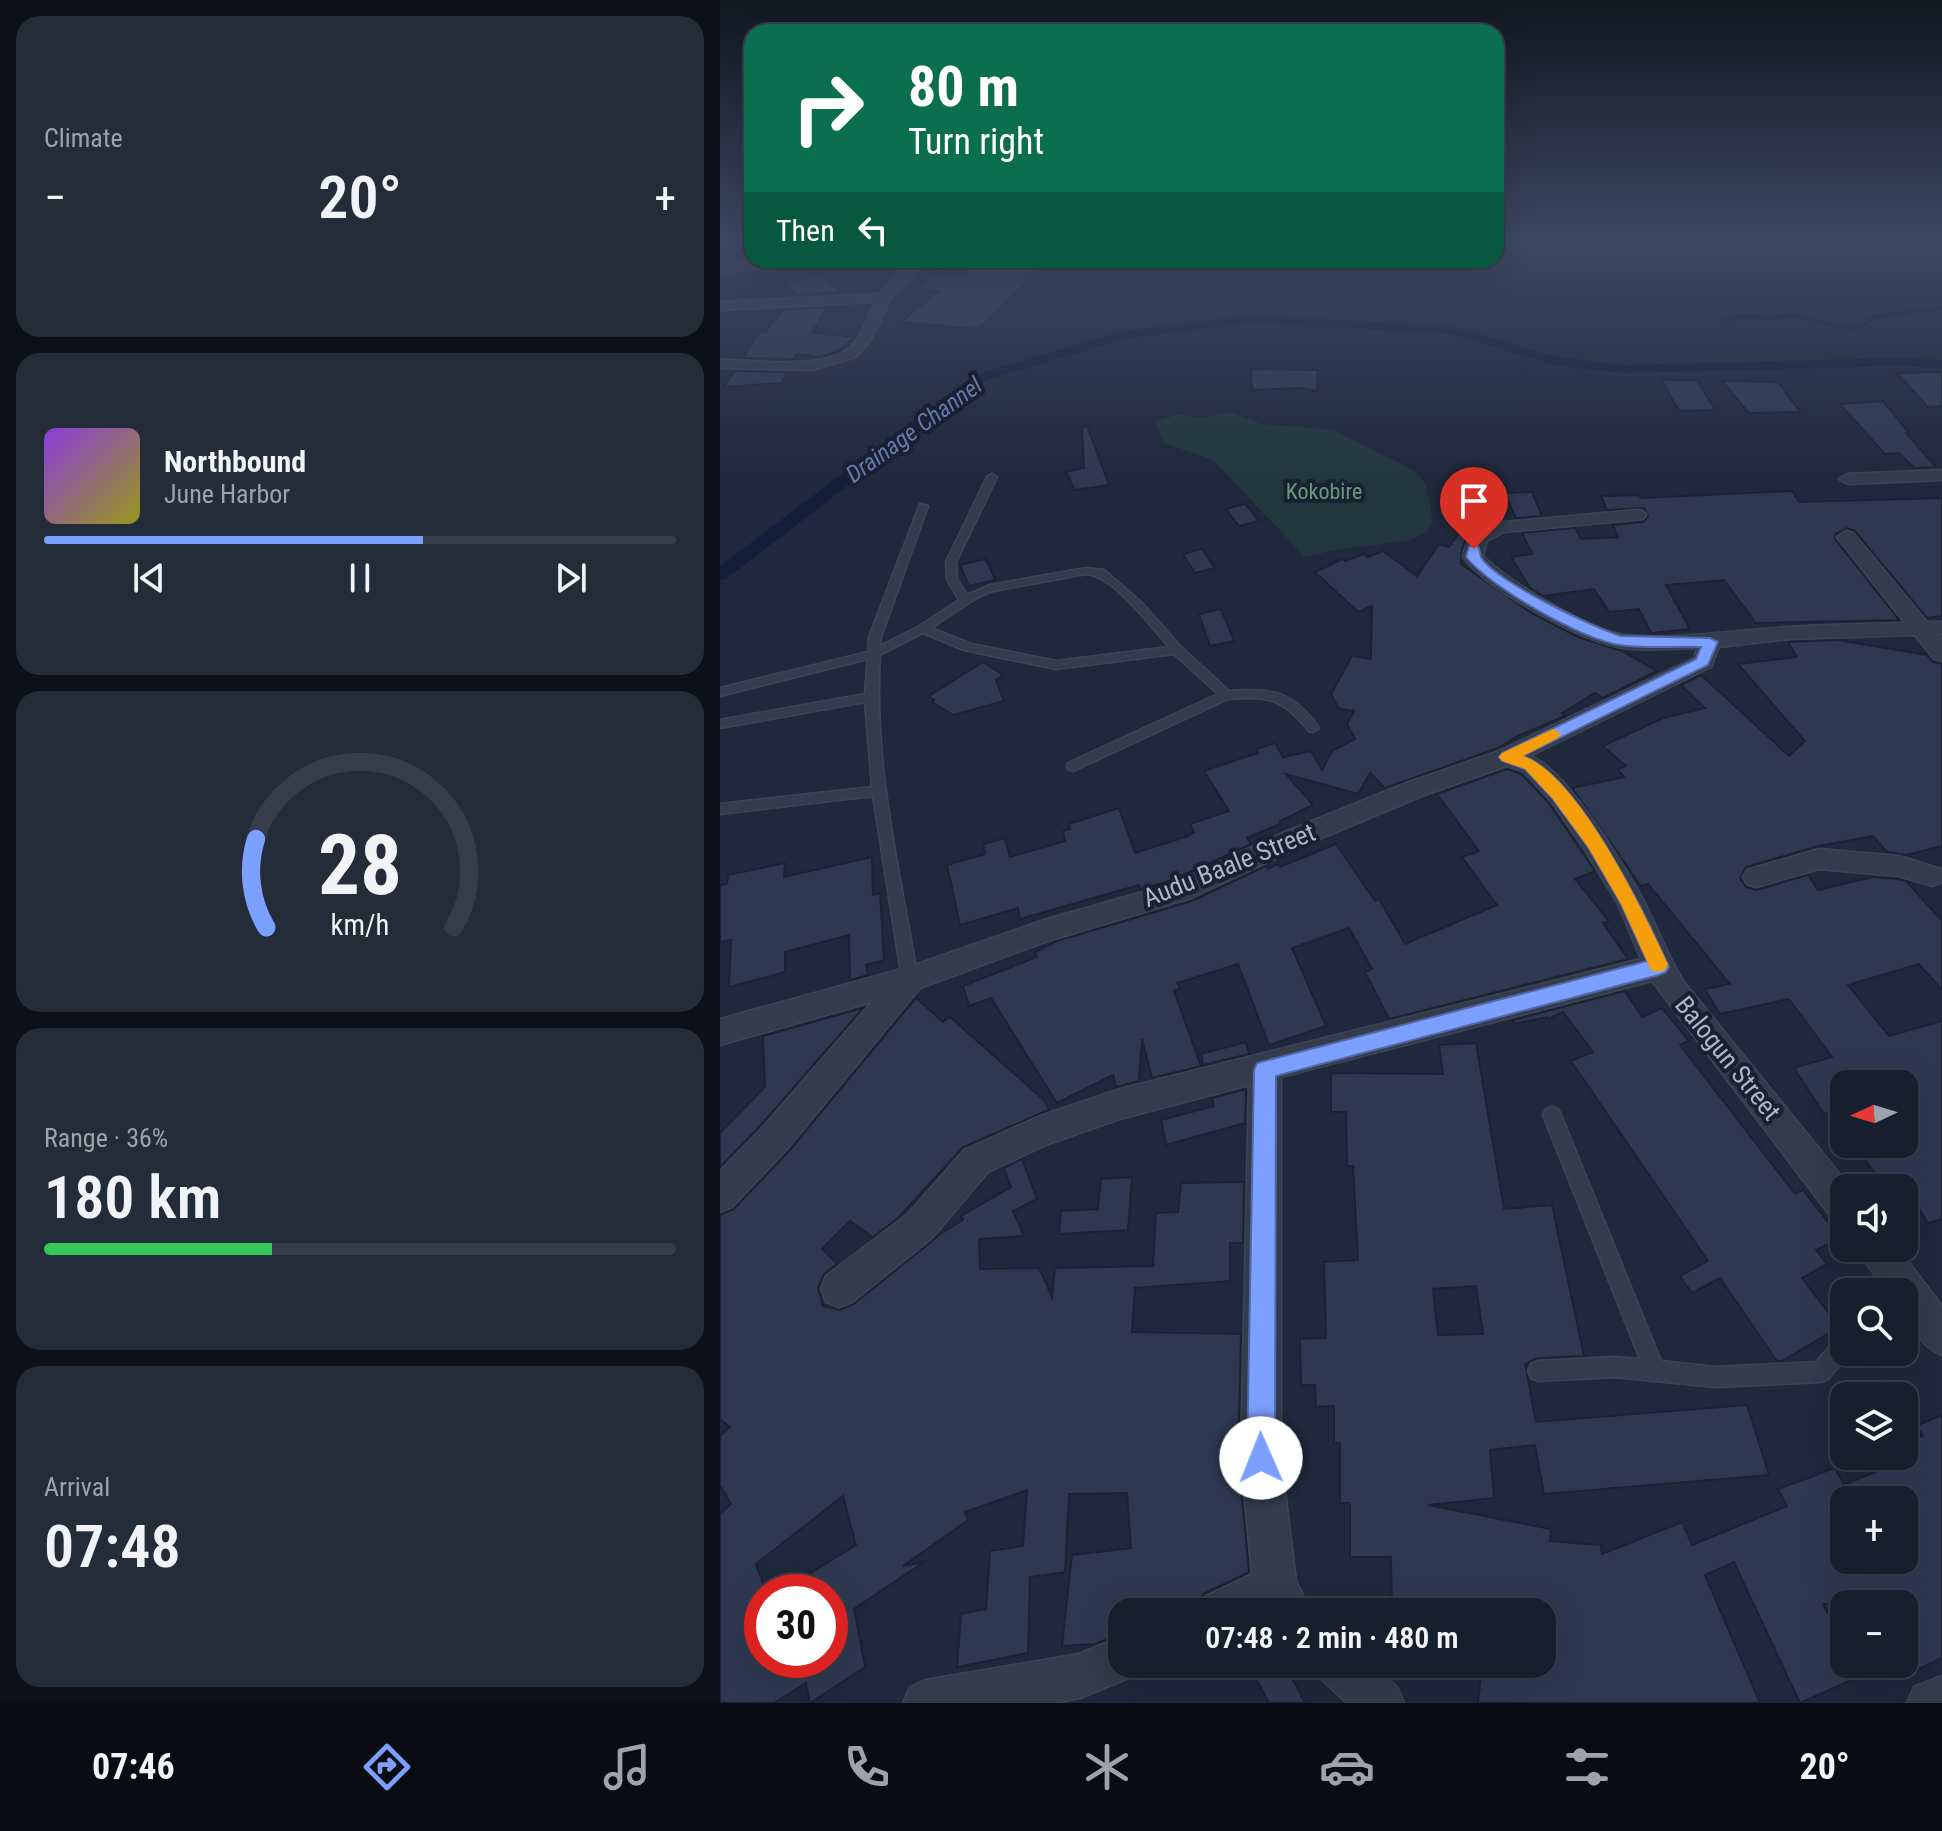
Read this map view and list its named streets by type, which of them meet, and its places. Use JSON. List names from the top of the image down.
{
  "streets": {
    "street": ["Audu Baale Street", "Balogun Street"]
  },
  "crossings": [
    ["Audu Baale Street", "Balogun Street"]
  ],
  "water": ["Drainage Channel"],
  "parks": ["Kokobire"],
  "north": "left",
  "page": {
    "tile": [
      "Climate",
      ["Range · 36%", "180 km"],
      ["Arrival", "07:48"]
    ],
    "turn": ["80 m", "Turn right"],
    "heat": ["−", "20°", "+"],
    "then": "Then",
    "song": ["Northbound", "June Harbor"],
    "map_buttons": ["+", "−"],
    "limit": "30",
    "trip": "07:48 · 2 min · 480 m",
    "tabs": ["07:46", "20°"],
    "gauge": ["28", "km/h"]
  }
}
